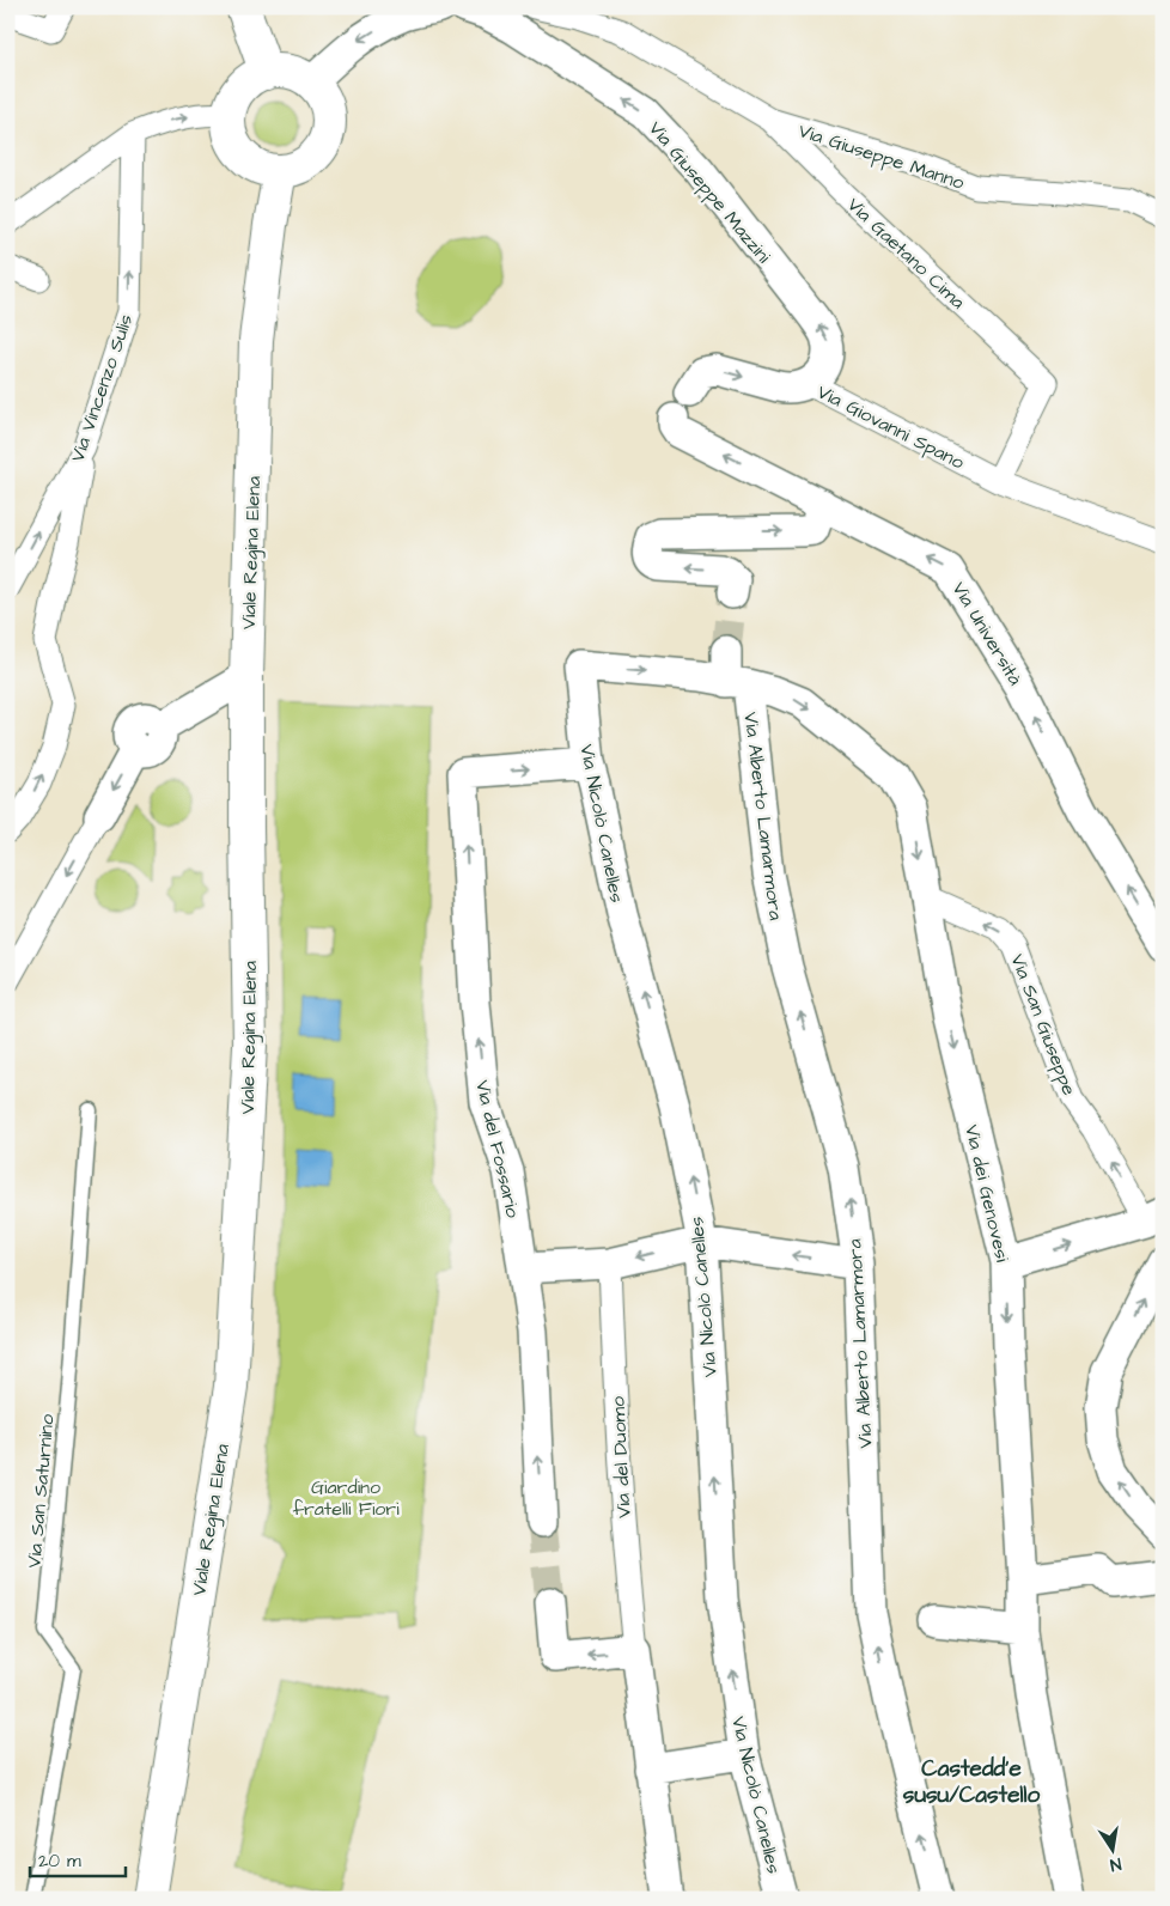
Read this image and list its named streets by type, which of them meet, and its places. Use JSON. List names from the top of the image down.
{
  "streets": {
    "street": [
      "Via Giuseppe Manno",
      "Via Giuseppe Mazzini",
      "Via Gaetano Cima",
      "Via Vincenzo Sulis",
      "Via Giovanni Spano",
      "Viale Regina Elena",
      "Via Università",
      "Via Alberto Lamarmora",
      "Via Nicolò Canelles",
      "Via San Giuseppe",
      "Via del Fossario",
      "Via dei Genovesi",
      "Via del Duomo"
    ],
    "lane": ["Via San Saturnino"]
  },
  "crossings": [
    ["Via Giuseppe Manno", "Via Gaetano Cima"],
    ["Via Giuseppe Mazzini", "Via Giovanni Spano"],
    ["Via Gaetano Cima", "Via Giovanni Spano"],
    ["Via Alberto Lamarmora", "Via dei Genovesi"],
    ["Via Nicolò Canelles", "Via del Fossario"],
    ["Via Nicolò Canelles", "Via dei Genovesi"],
    ["Via San Giuseppe", "Via dei Genovesi"]
  ],
  "one_way": [
    "Via Giuseppe Mazzini",
    "Via Università",
    "Via Alberto Lamarmora",
    "Via Nicolò Canelles",
    "Via San Giuseppe",
    "Via del Fossario",
    "Via dei Genovesi"
  ],
  "districts": ["Castedd'e susu/Castello"],
  "parks": ["Giardino fratelli Fiori"],
  "scale_bar": "20 m",
  "north": "bottom"
}
